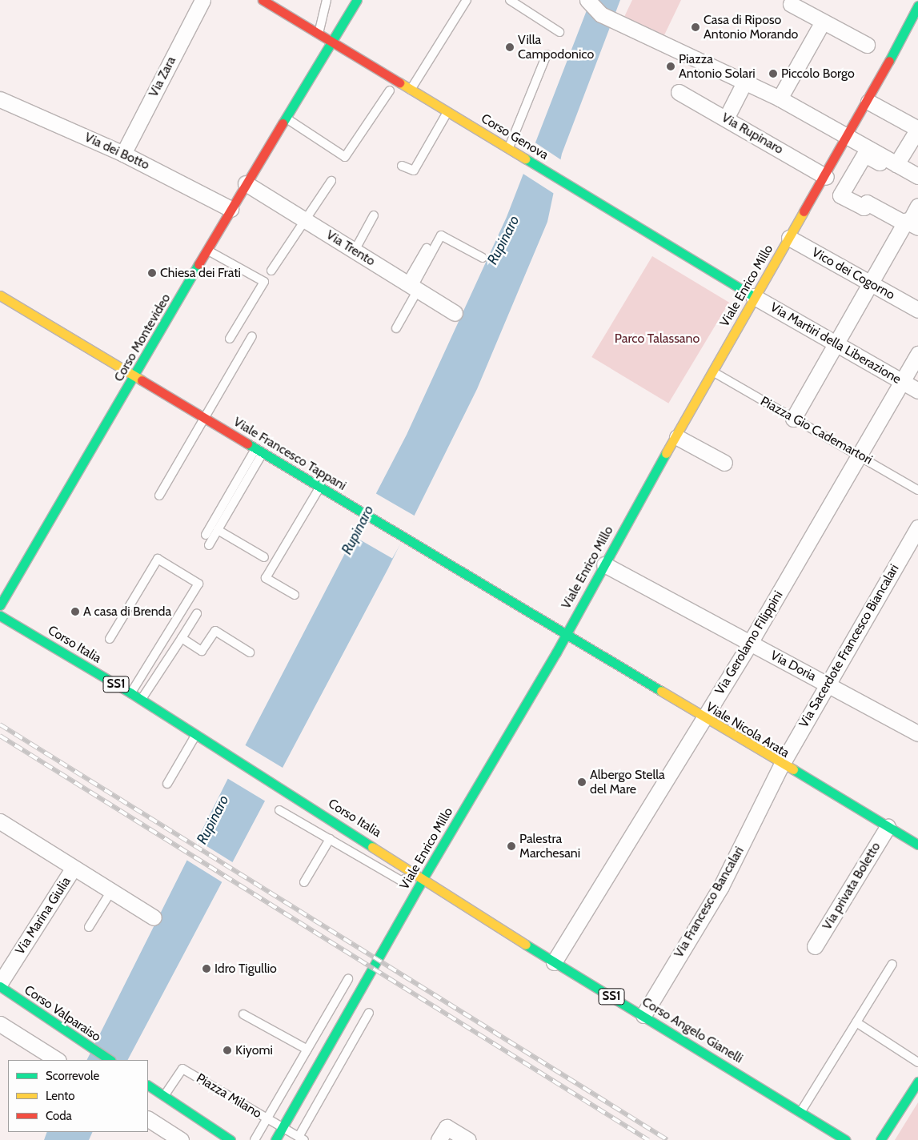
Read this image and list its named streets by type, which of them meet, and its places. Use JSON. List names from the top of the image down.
{
  "streets": {
    "main road": [
      "Corso Genova",
      "Viale Enrico Millo",
      "Corso Montevideo",
      "Viale Francesco Tappani",
      "Corso Italia",
      "SS1",
      "Viale Nicola Arata",
      "Corso Valparaiso",
      "Corso Angelo Gianelli"
    ],
    "street": [
      "Via Zara",
      "Via Rupinaro",
      "Via dei Botto",
      "Via Trento",
      "Vico dei Cogorno",
      "Via Martiri della Liberazione",
      "Via Gerolamo Filippini",
      "Via Sacerdote Francesco Biancalari",
      "Via Doria",
      "Via privata Boletto",
      "Via Francesco Bancalari",
      "Via Marina Giulia"
    ],
    "lane": ["Piazza Gio Cademartori", "Piazza Milano"]
  },
  "crossings": [
    ["Via Zara", "Via dei Botto"],
    ["Via Rupinaro", "Viale Enrico Millo"],
    ["Corso Genova", "Viale Enrico Millo"],
    ["Corso Genova", "Corso Montevideo"],
    ["Corso Genova", "Via Martiri della Liberazione"],
    ["Via dei Botto", "Corso Montevideo"],
    ["Via Trento", "Corso Montevideo"],
    ["Vico dei Cogorno", "Viale Enrico Millo"],
    ["Viale Enrico Millo", "Via Martiri della Liberazione"],
    ["Viale Enrico Millo", "Piazza Gio Cademartori"],
    ["Viale Enrico Millo", "Viale Francesco Tappani"],
    ["Viale Enrico Millo", "Corso Italia"],
    ["Viale Enrico Millo", "Via Doria"],
    ["Viale Enrico Millo", "Viale Nicola Arata"],
    ["Viale Enrico Millo", "Corso Angelo Gianelli"],
    ["Viale Enrico Millo", "Piazza Milano"],
    ["Corso Montevideo", "Viale Francesco Tappani"],
    ["Via Martiri della Liberazione", "Via Gerolamo Filippini"],
    ["Piazza Gio Cademartori", "Via Gerolamo Filippini"],
    ["Viale Francesco Tappani", "Viale Nicola Arata"],
    ["Via Gerolamo Filippini", "Via Doria"],
    ["Via Gerolamo Filippini", "Viale Nicola Arata"],
    ["Via Gerolamo Filippini", "Corso Angelo Gianelli"],
    ["Corso Italia", "Corso Angelo Gianelli"],
    ["Via Sacerdote Francesco Biancalari", "Via Doria"],
    ["Via Sacerdote Francesco Biancalari", "Viale Nicola Arata"],
    ["Via Sacerdote Francesco Biancalari", "Via Francesco Bancalari"],
    ["Viale Nicola Arata", "Via privata Boletto"],
    ["Viale Nicola Arata", "Via Francesco Bancalari"],
    ["Via Francesco Bancalari", "Corso Angelo Gianelli"]
  ],
  "water": ["Rupinaro"],
  "parks": ["Parco Talassano"],
  "places": [
    "Casa di Riposo Antonio Morando",
    "Villa Campodonico",
    "Piazza Antonio Solari",
    "Piccolo Borgo",
    "Chiesa dei Frati",
    "A casa di Brenda",
    "Albergo Stella del Mare",
    "Palestra Marchesani",
    "Idro Tigullio",
    "Kiyomi"
  ],
  "legend": ["Scorrevole", "Lento", "Coda"]
}
